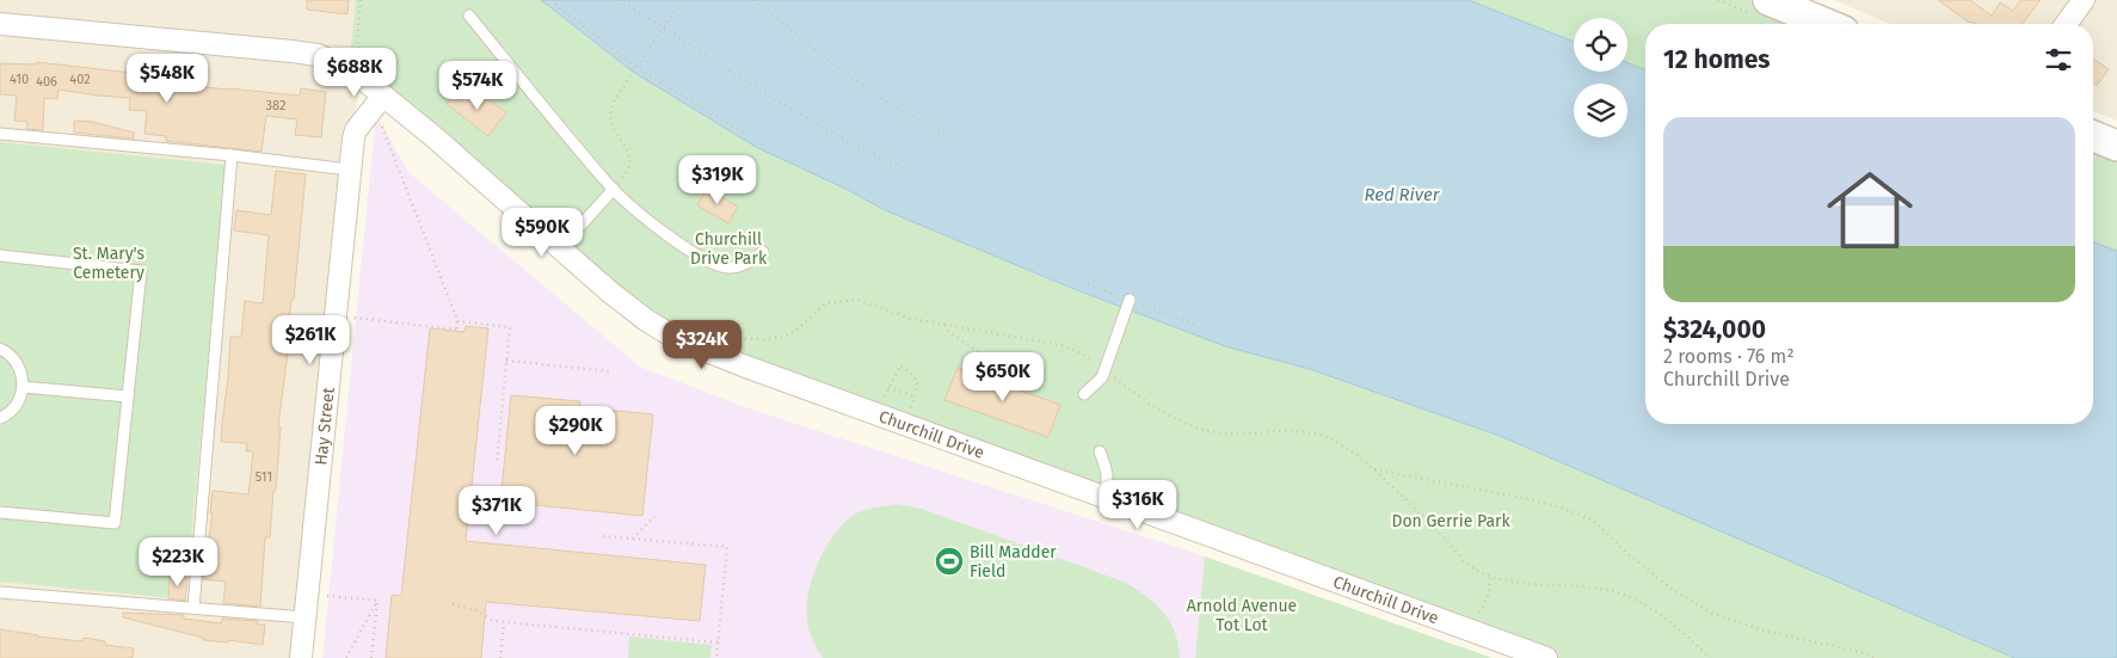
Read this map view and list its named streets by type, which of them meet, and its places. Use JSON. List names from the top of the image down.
{
  "streets": {
    "street": ["Hay Street", "Churchill Drive"]
  },
  "crossings": [
    ["Hay Street", "Churchill Drive"]
  ],
  "water": ["Red River"],
  "parks": [
    "Churchill Drive Park",
    "St. Mary's Cemetery",
    "Don Gerrie Park",
    "Arnold Avenue Tot Lot"
  ],
  "places": {
    "sports": ["Bill Madder Field"]
  },
  "house_numbers": [
    "410",
    "402",
    "406",
    "382",
    "511"
  ],
  "page": {
    "heading": "12 homes",
    "price": [
      "$688K",
      "$548K",
      "$574K",
      "$319K",
      "$590K",
      "$261K",
      "$324K",
      "$650K",
      "$290K",
      "$316K",
      "$371K",
      "$223K"
    ],
    "list": [
      {
        "name": "$324,000",
        "note": "2 rooms · 76 m² · Churchill Drive"
      }
    ]
  }
}
